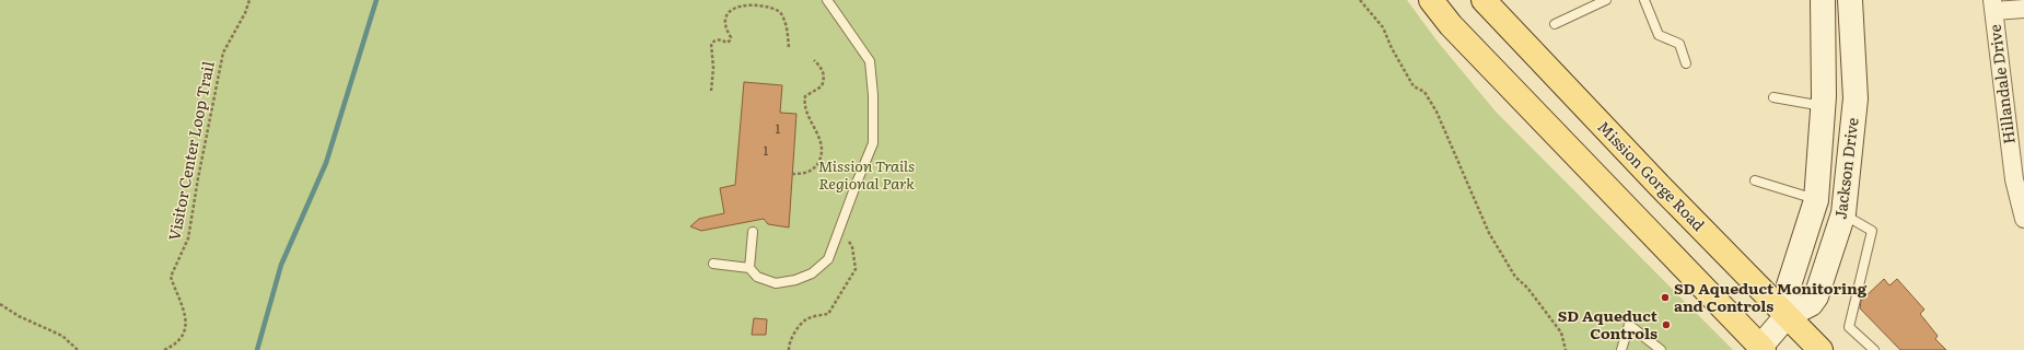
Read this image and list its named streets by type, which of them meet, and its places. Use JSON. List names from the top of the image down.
{
  "streets": {
    "main road": ["Jackson Drive", "Mission Gorge Road"],
    "street": ["Hillandale Drive"],
    "path": ["Visitor Center Loop Trail"]
  },
  "crossings": [
    ["Jackson Drive", "Mission Gorge Road"]
  ],
  "parks": ["Mission Trails Regional Park"],
  "places": ["SD Aqueduct Monitoring and Controls", "SD Aqueduct Controls"],
  "house_numbers": ["1", "1"]
}
